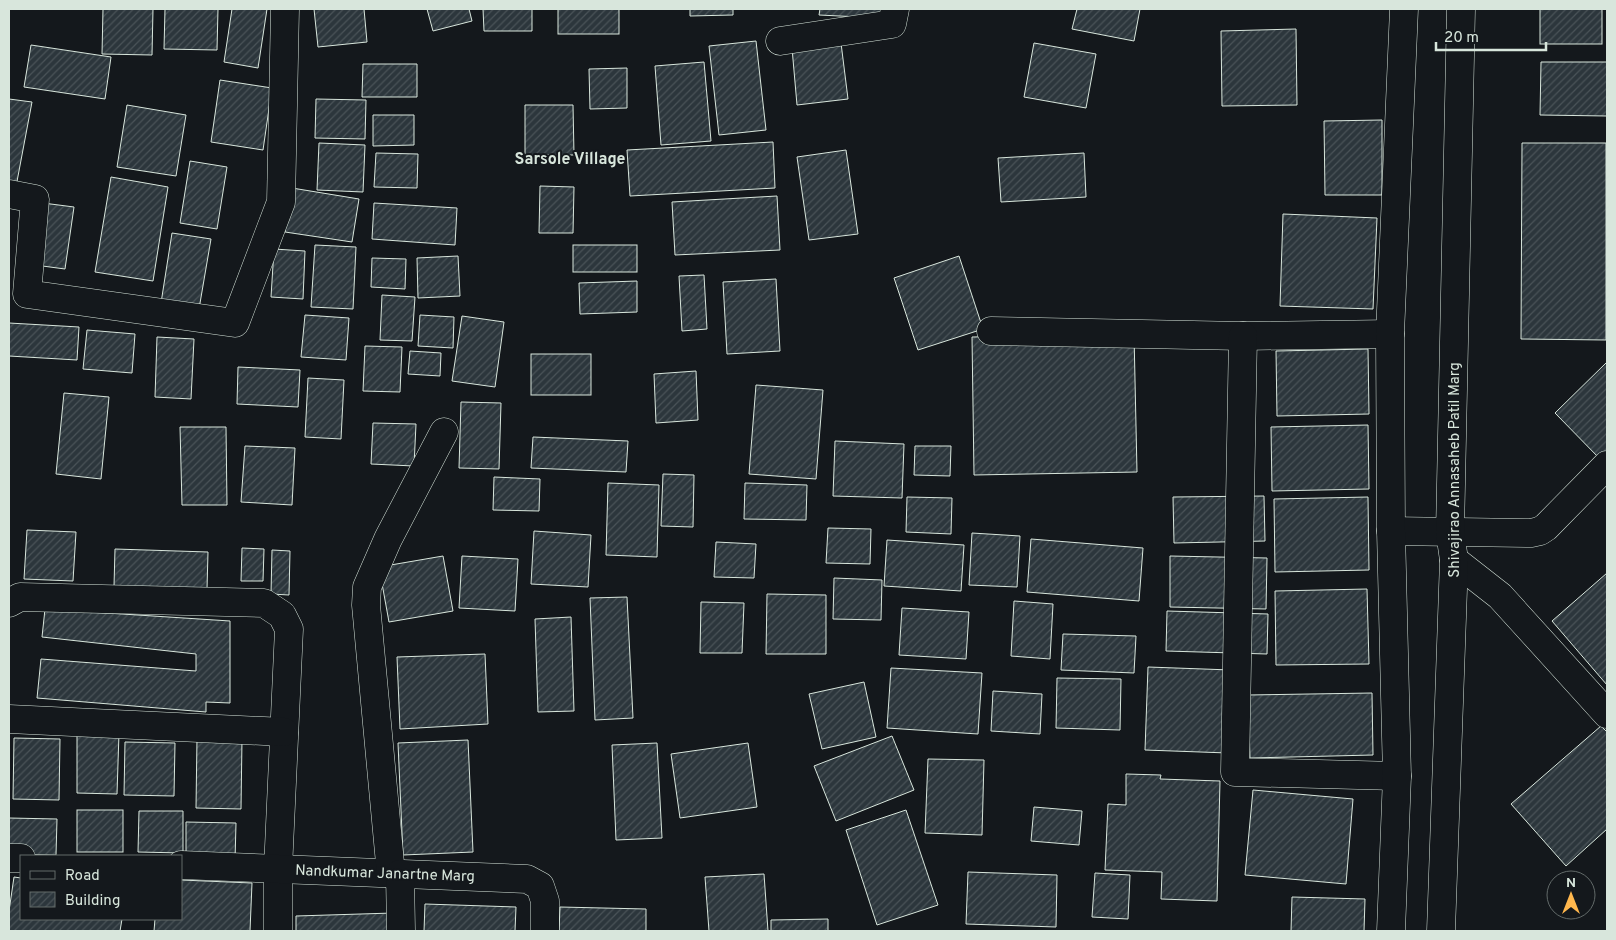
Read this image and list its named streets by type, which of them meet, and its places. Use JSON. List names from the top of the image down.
{
  "streets": {
    "street": ["Shivajirao Annasaheb Patil Marg", "Nandkumar Janartne Marg"]
  },
  "districts": ["Sarsole Village"],
  "legend": ["Road", "Building"],
  "scale_bar": "20 m",
  "north": "top"
}
